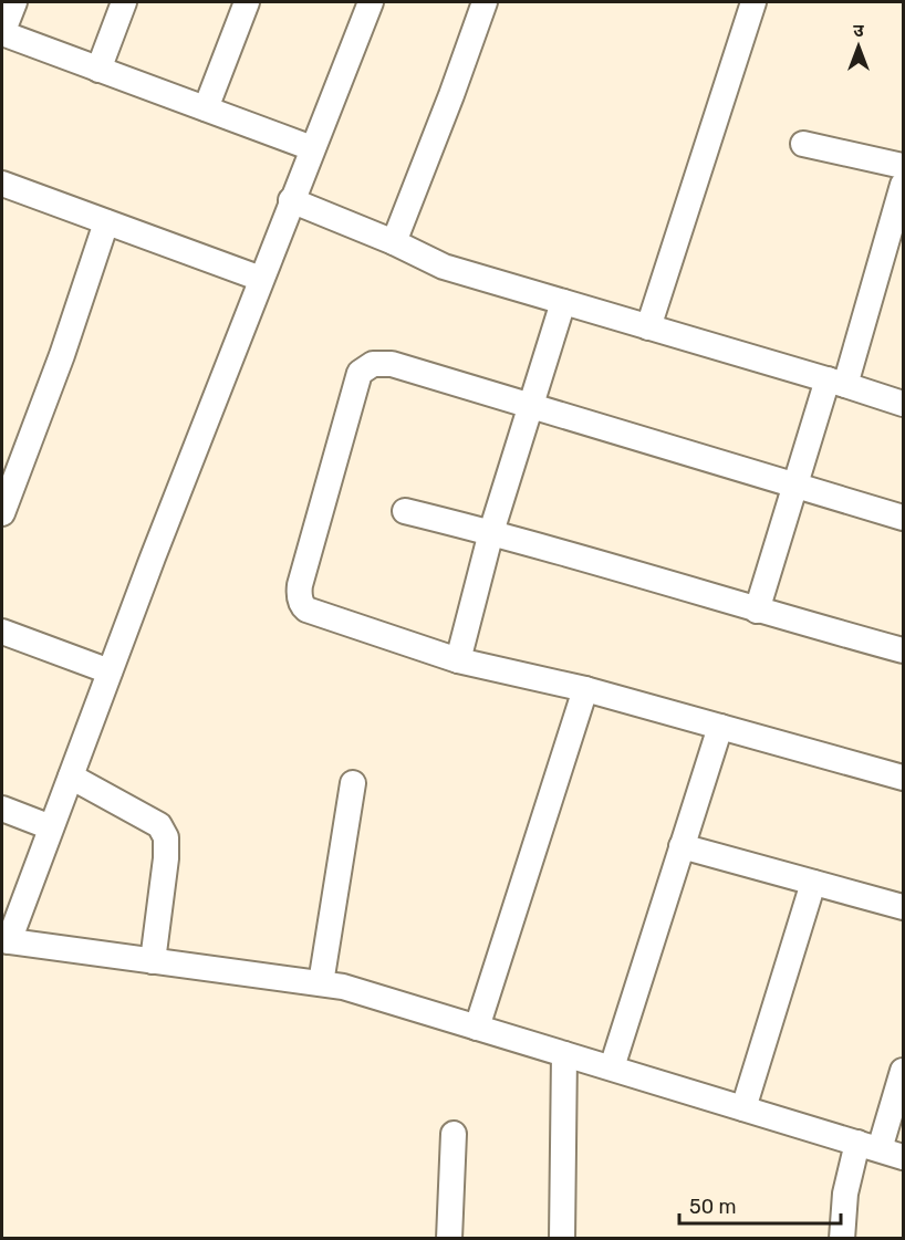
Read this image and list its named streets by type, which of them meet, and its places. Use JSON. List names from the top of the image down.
{
  "scale_bar": "50 m",
  "north": "top"
}
